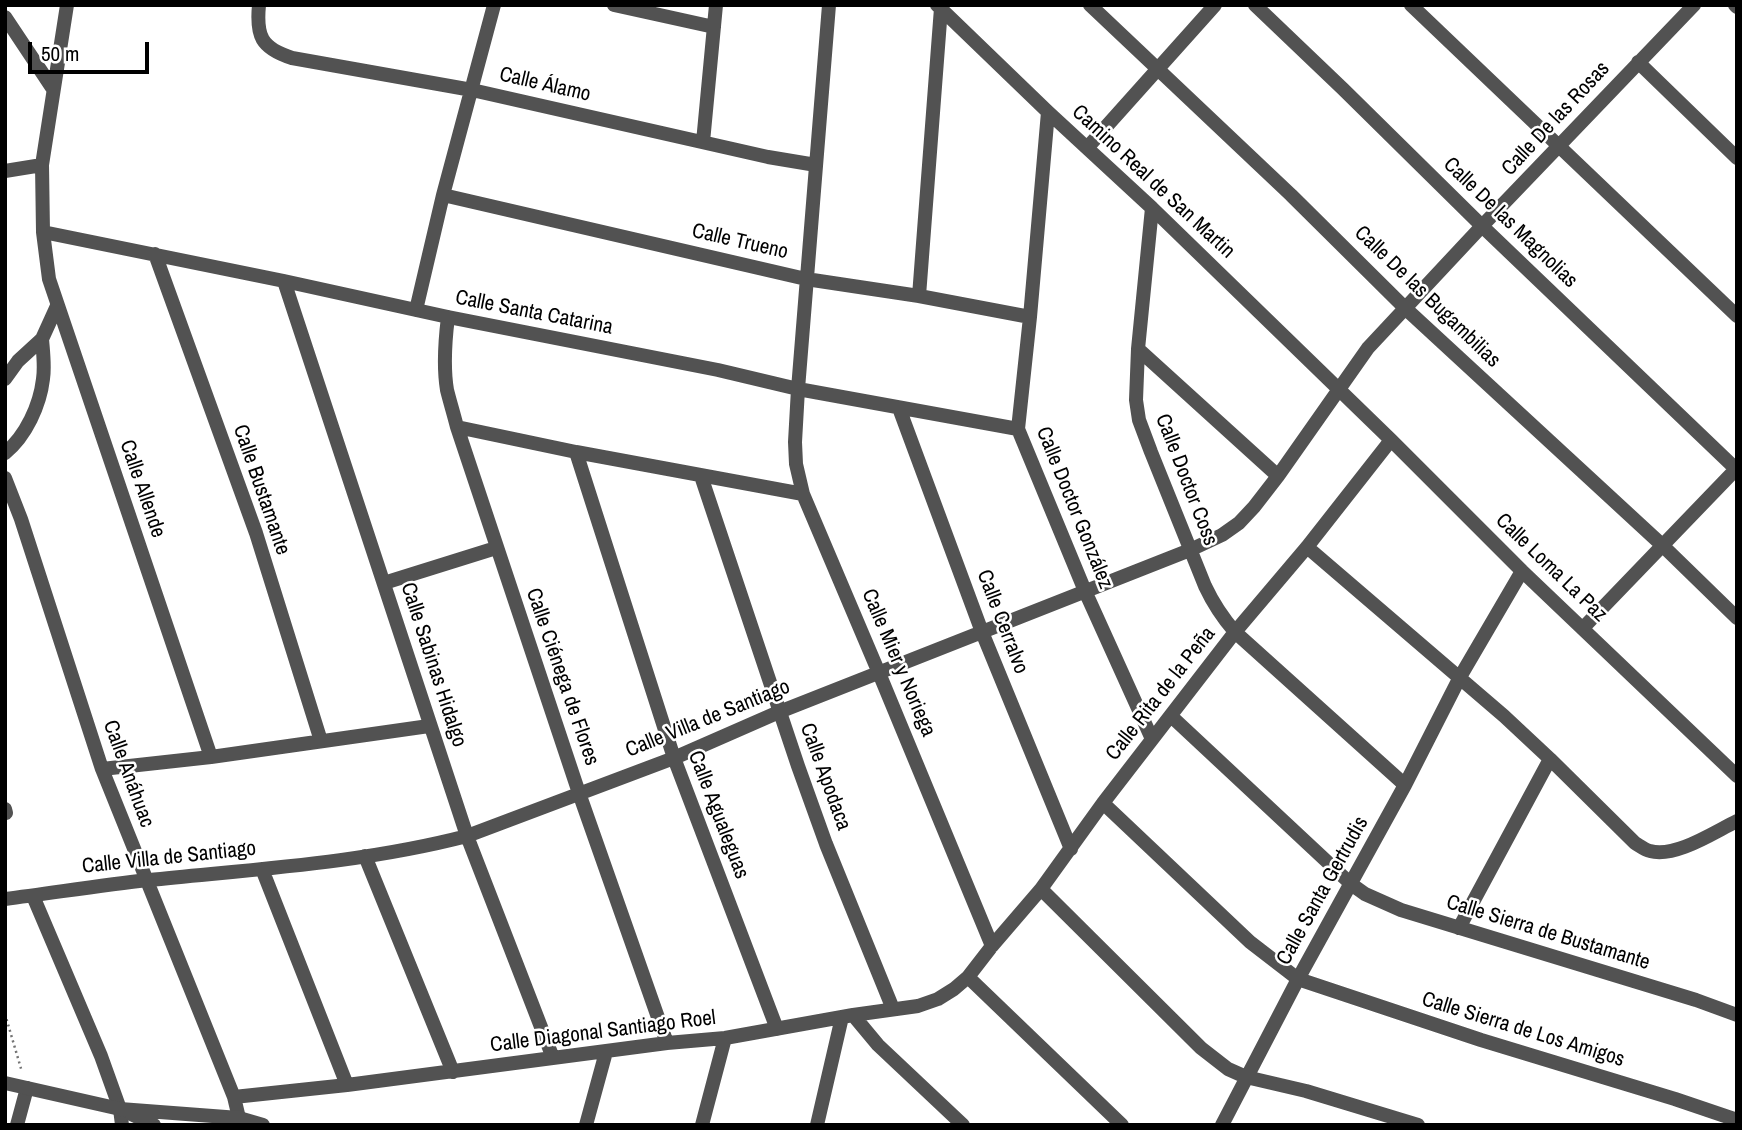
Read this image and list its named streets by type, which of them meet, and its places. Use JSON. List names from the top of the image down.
{
  "streets": {
    "street": [
      "Calle Álamo",
      "Calle De las Rosas",
      "Camino Real de San Martin",
      "Calle De las Magnolias",
      "Calle Trueno",
      "Calle De las Bugambilias",
      "Calle Santa Catarina",
      "Calle Doctor Coss",
      "Calle Allende",
      "Calle Bustamante",
      "Calle Doctor González",
      "Calle Loma La Paz",
      "Calle Cerralvo",
      "Calle Mier y Noriega",
      "Calle Sabinas Hidalgo",
      "Calle Ciénega de Flores",
      "Calle Rita de la Peña",
      "Calle Villa de Santiago",
      "Calle Anáhuac",
      "Calle Apodaca",
      "Calle Agualeguas",
      "Calle Santa Gertrudis",
      "Calle Sierra de Bustamante",
      "Calle Sierra de Los Amigos",
      "Calle Diagonal Santiago Roel"
    ]
  },
  "crossings": [
    ["Calle Álamo", "Calle Mier y Noriega"],
    ["Calle De las Rosas", "Camino Real de San Martin"],
    ["Calle De las Rosas", "Calle De las Magnolias"],
    ["Calle De las Rosas", "Calle De las Bugambilias"],
    ["Calle De las Rosas", "Calle Loma La Paz"],
    ["Calle De las Rosas", "Calle Villa de Santiago"],
    ["Camino Real de San Martin", "Calle Doctor Coss"],
    ["Camino Real de San Martin", "Calle Doctor González"],
    ["Camino Real de San Martin", "Calle Loma La Paz"],
    ["Camino Real de San Martin", "Calle Villa de Santiago"],
    ["Calle Trueno", "Calle Doctor González"],
    ["Calle Trueno", "Calle Mier y Noriega"],
    ["Calle Santa Catarina", "Calle Allende"],
    ["Calle Santa Catarina", "Calle Bustamante"],
    ["Calle Santa Catarina", "Calle Doctor González"],
    ["Calle Santa Catarina", "Calle Cerralvo"],
    ["Calle Santa Catarina", "Calle Mier y Noriega"],
    ["Calle Santa Catarina", "Calle Sabinas Hidalgo"],
    ["Calle Santa Catarina", "Calle Ciénega de Flores"],
    ["Calle Doctor Coss", "Calle Rita de la Peña"],
    ["Calle Doctor Coss", "Calle Villa de Santiago"],
    ["Calle Doctor Coss", "Calle Santa Gertrudis"],
    ["Calle Doctor González", "Calle Rita de la Peña"],
    ["Calle Doctor González", "Calle Villa de Santiago"],
    ["Calle Loma La Paz", "Calle Rita de la Peña"],
    ["Calle Loma La Paz", "Calle Villa de Santiago"],
    ["Calle Loma La Paz", "Calle Santa Gertrudis"],
    ["Calle Cerralvo", "Calle Rita de la Peña"],
    ["Calle Cerralvo", "Calle Villa de Santiago"],
    ["Calle Mier y Noriega", "Calle Rita de la Peña"],
    ["Calle Mier y Noriega", "Calle Villa de Santiago"],
    ["Calle Sabinas Hidalgo", "Calle Villa de Santiago"],
    ["Calle Sabinas Hidalgo", "Calle Diagonal Santiago Roel"],
    ["Calle Ciénega de Flores", "Calle Villa de Santiago"],
    ["Calle Ciénega de Flores", "Calle Diagonal Santiago Roel"],
    ["Calle Rita de la Peña", "Calle Sierra de Bustamante"],
    ["Calle Rita de la Peña", "Calle Sierra de Los Amigos"],
    ["Calle Rita de la Peña", "Calle Diagonal Santiago Roel"],
    ["Calle Villa de Santiago", "Calle Anáhuac"],
    ["Calle Villa de Santiago", "Calle Apodaca"],
    ["Calle Villa de Santiago", "Calle Agualeguas"],
    ["Calle Anáhuac", "Calle Diagonal Santiago Roel"],
    ["Calle Apodaca", "Calle Diagonal Santiago Roel"],
    ["Calle Agualeguas", "Calle Diagonal Santiago Roel"],
    ["Calle Santa Gertrudis", "Calle Sierra de Bustamante"],
    ["Calle Santa Gertrudis", "Calle Sierra de Los Amigos"]
  ],
  "scale_bar": "50 m"
}
